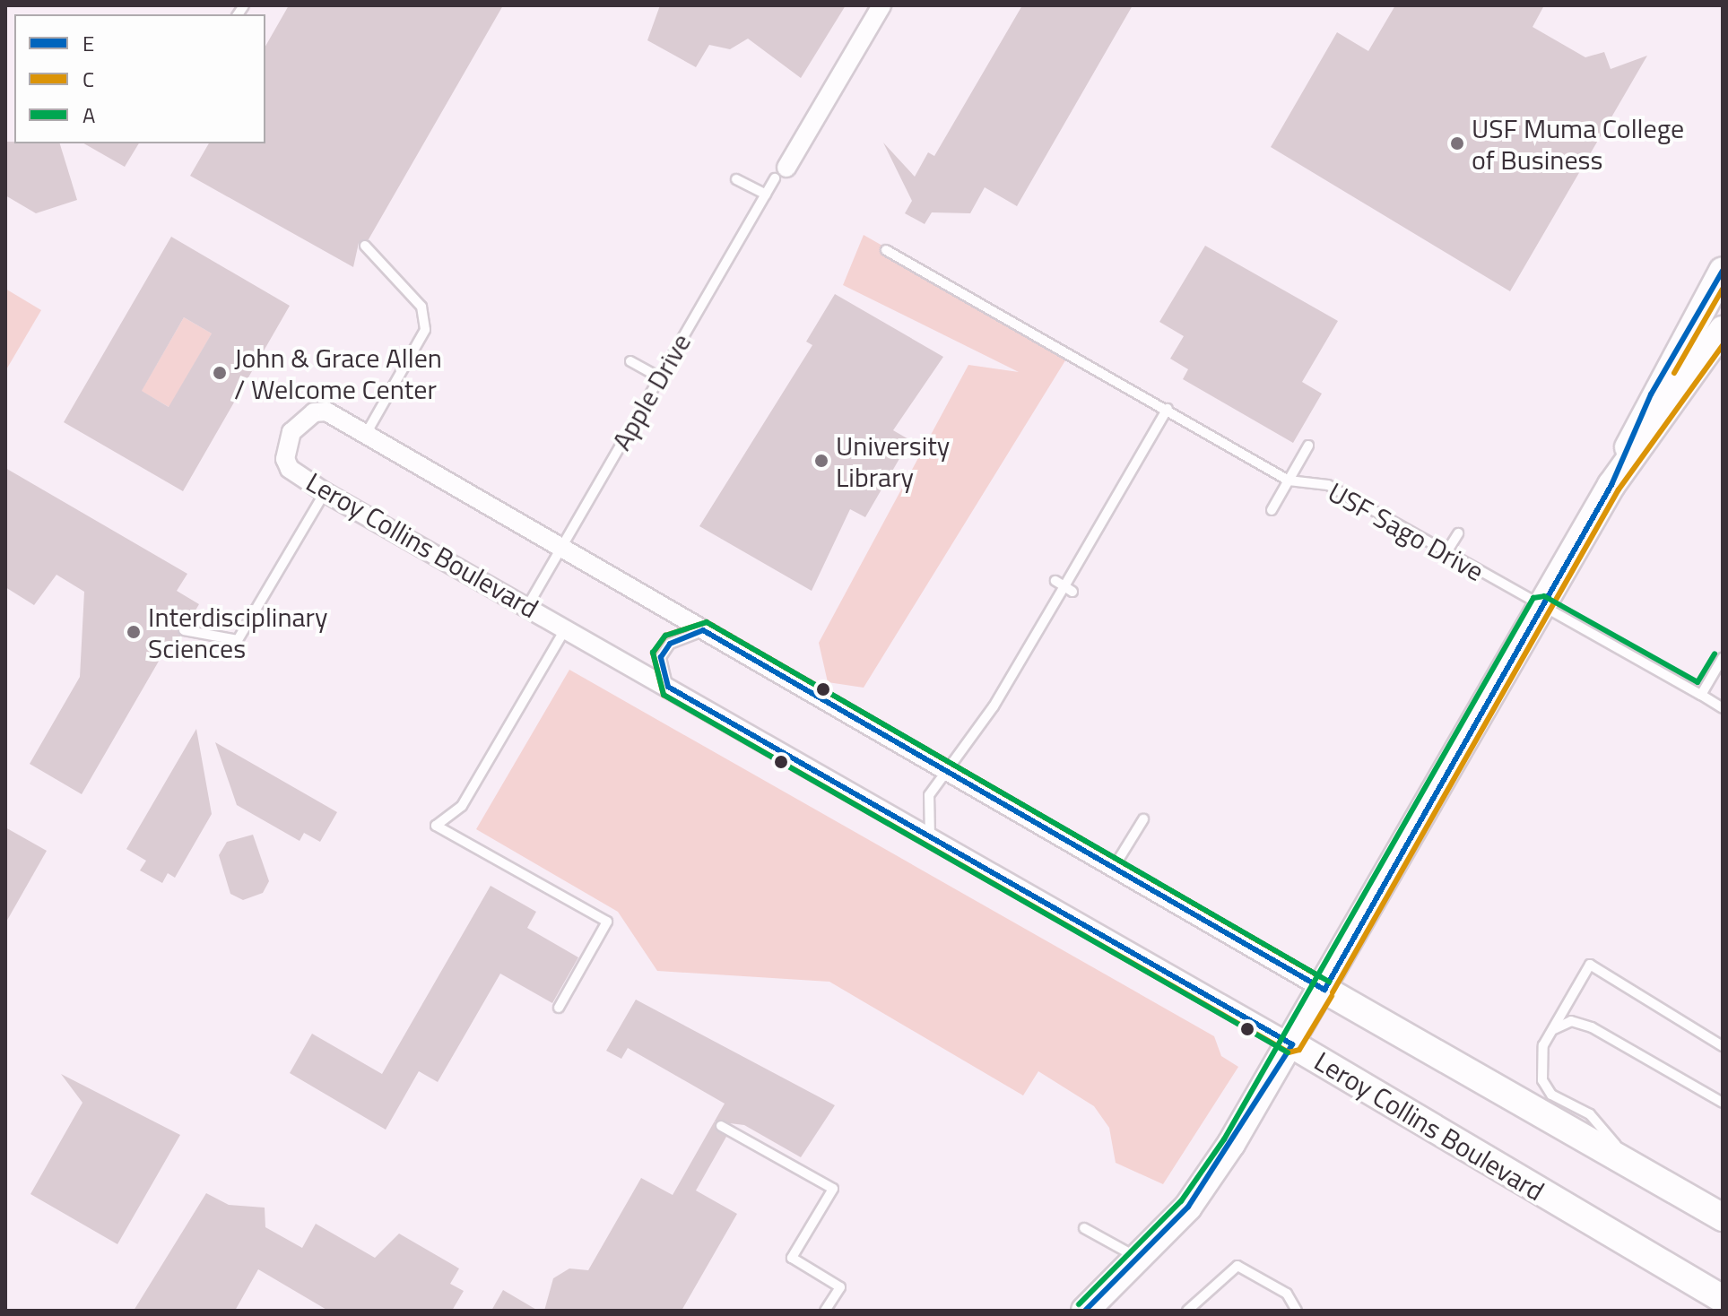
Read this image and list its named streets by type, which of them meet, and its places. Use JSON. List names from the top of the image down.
{
  "streets": {
    "street": ["Leroy Collins Boulevard"],
    "lane": ["Apple Drive", "USF Sago Drive"]
  },
  "crossings": [
    ["Apple Drive", "Leroy Collins Boulevard"]
  ],
  "places": [
    "USF Muma College of Business",
    "John & Grace Allen / Welcome Center",
    "University Library",
    "Interdisciplinary Sciences"
  ],
  "lines": ["transit line E", "transit line C", "transit line A"],
  "legend": ["E", "C", "A"]
}
